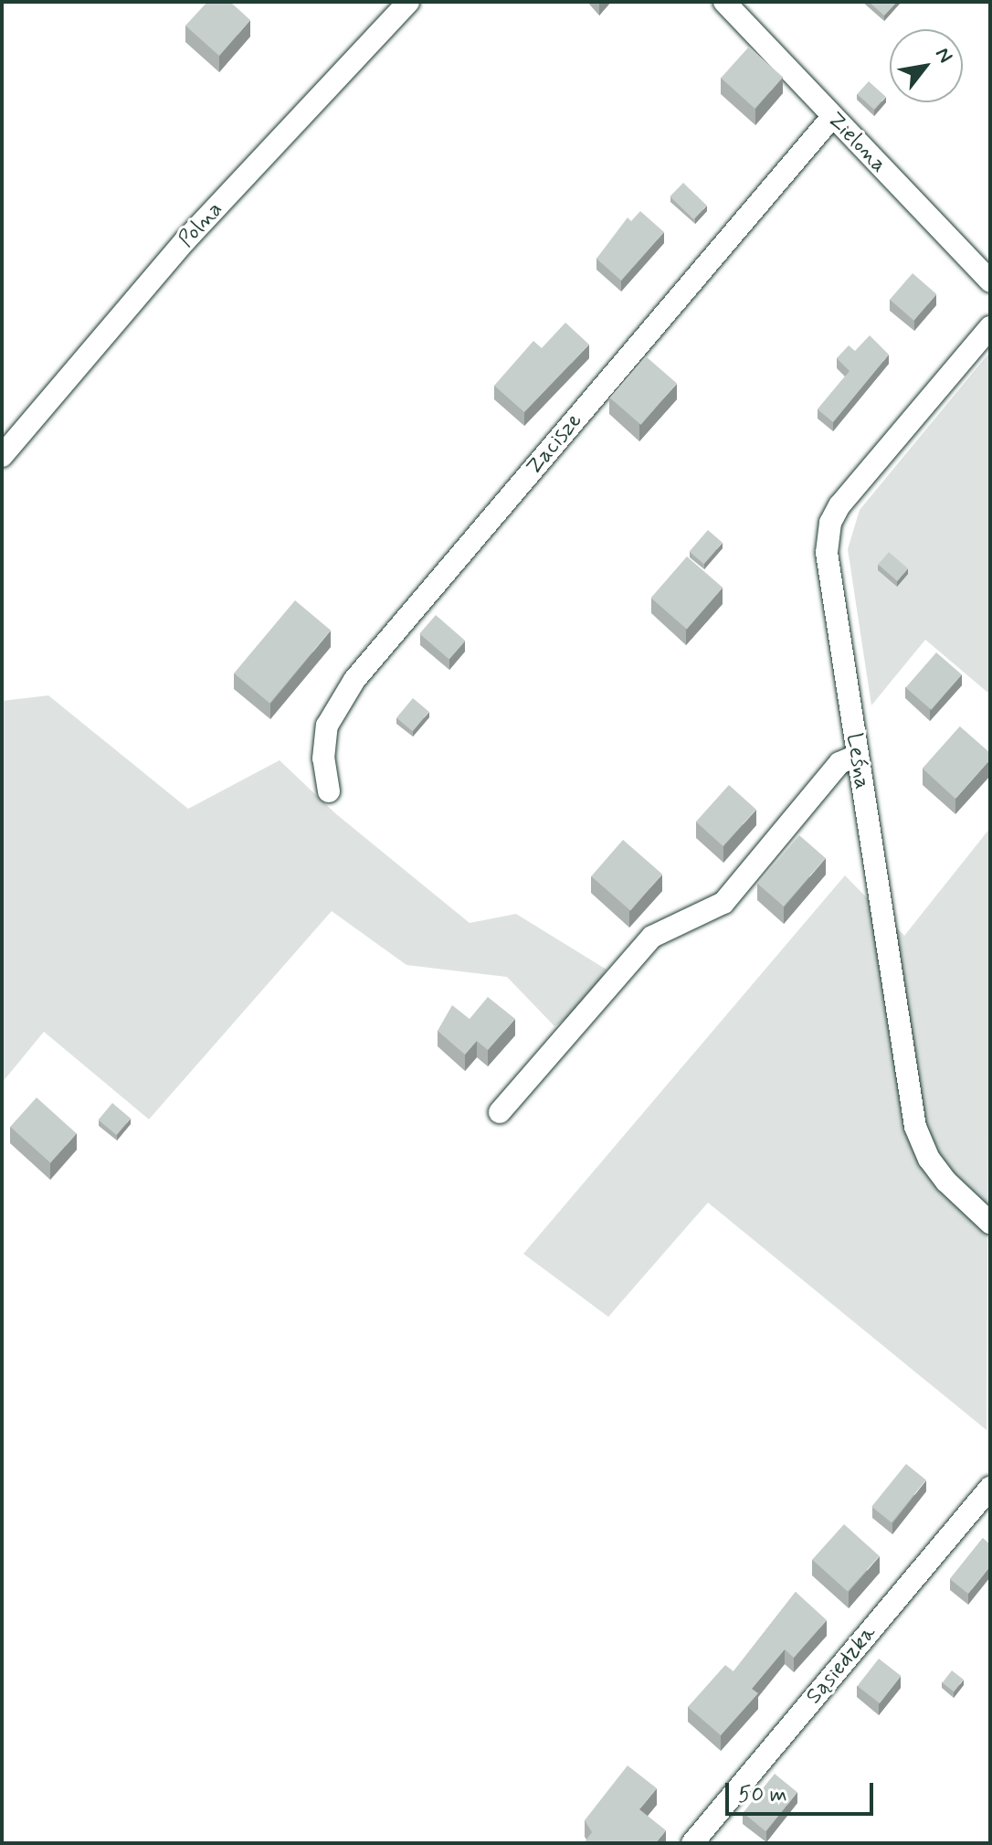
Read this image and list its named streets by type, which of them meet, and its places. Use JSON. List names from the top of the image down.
{
  "streets": {
    "street": [
      "Zielona",
      "Polna",
      "Zacisze",
      "Leśna",
      "Sąsiedzka"
    ]
  },
  "crossings": [
    ["Zielona", "Zacisze"]
  ],
  "scale_bar": "50 m",
  "north": "top right"
}
